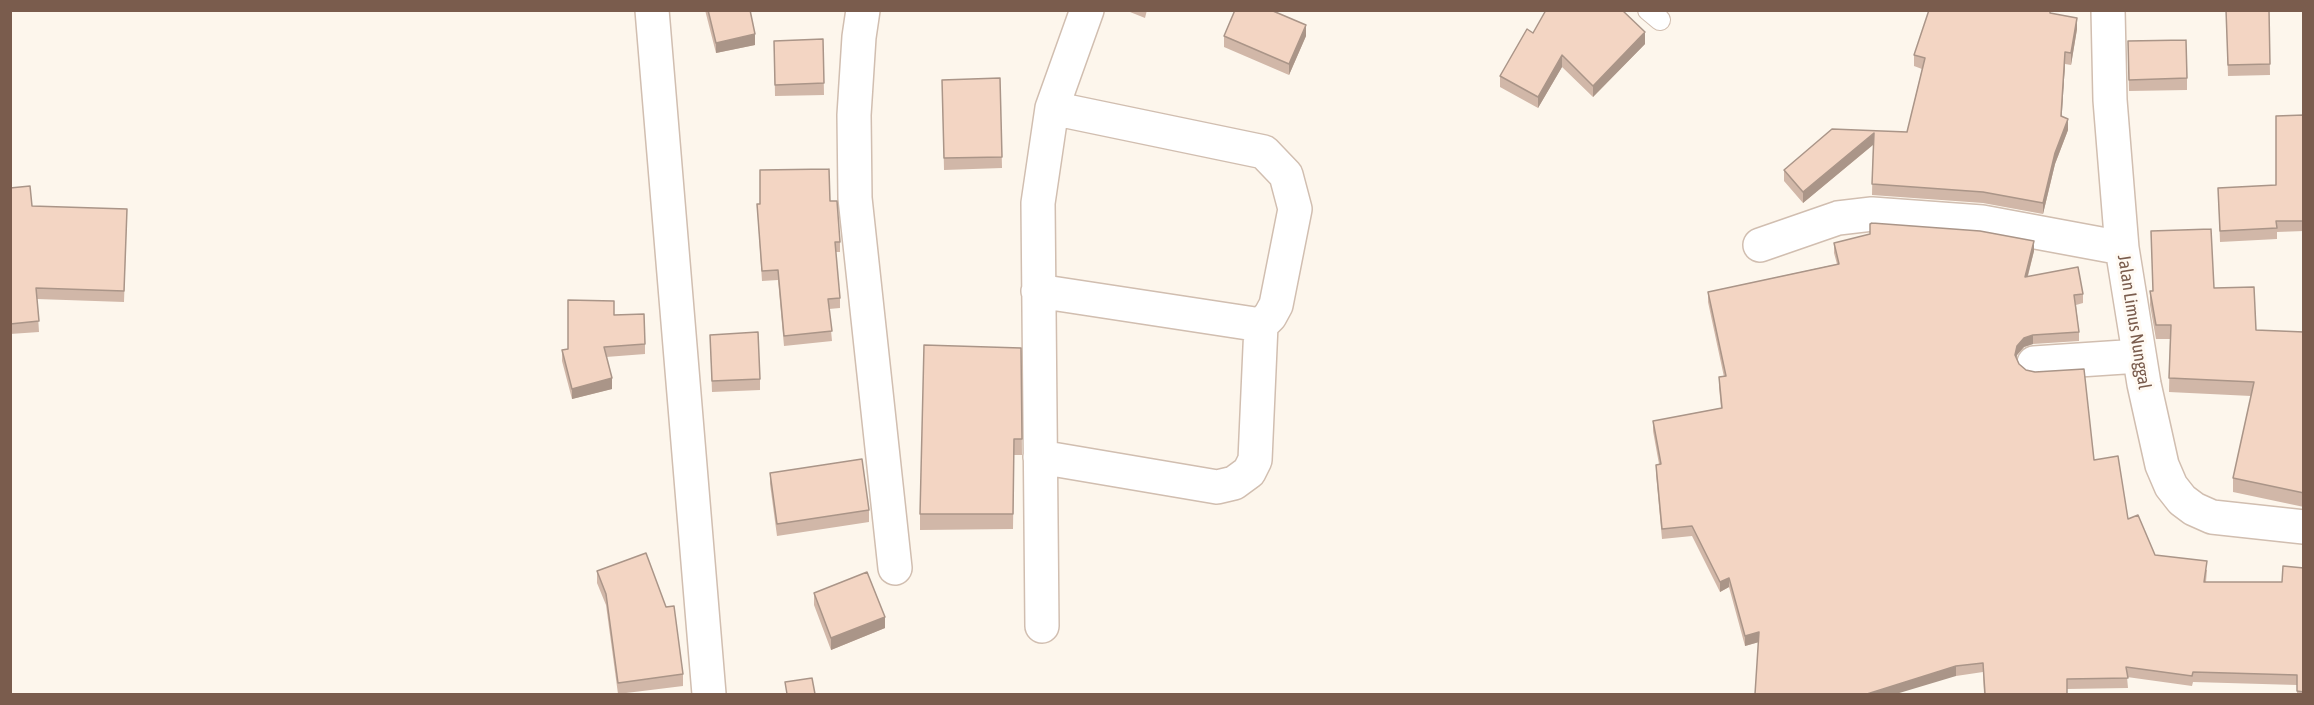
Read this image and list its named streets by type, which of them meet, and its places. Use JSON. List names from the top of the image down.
{
  "streets": {
    "street": ["Jalan Limus Nunggal"]
  }
}
